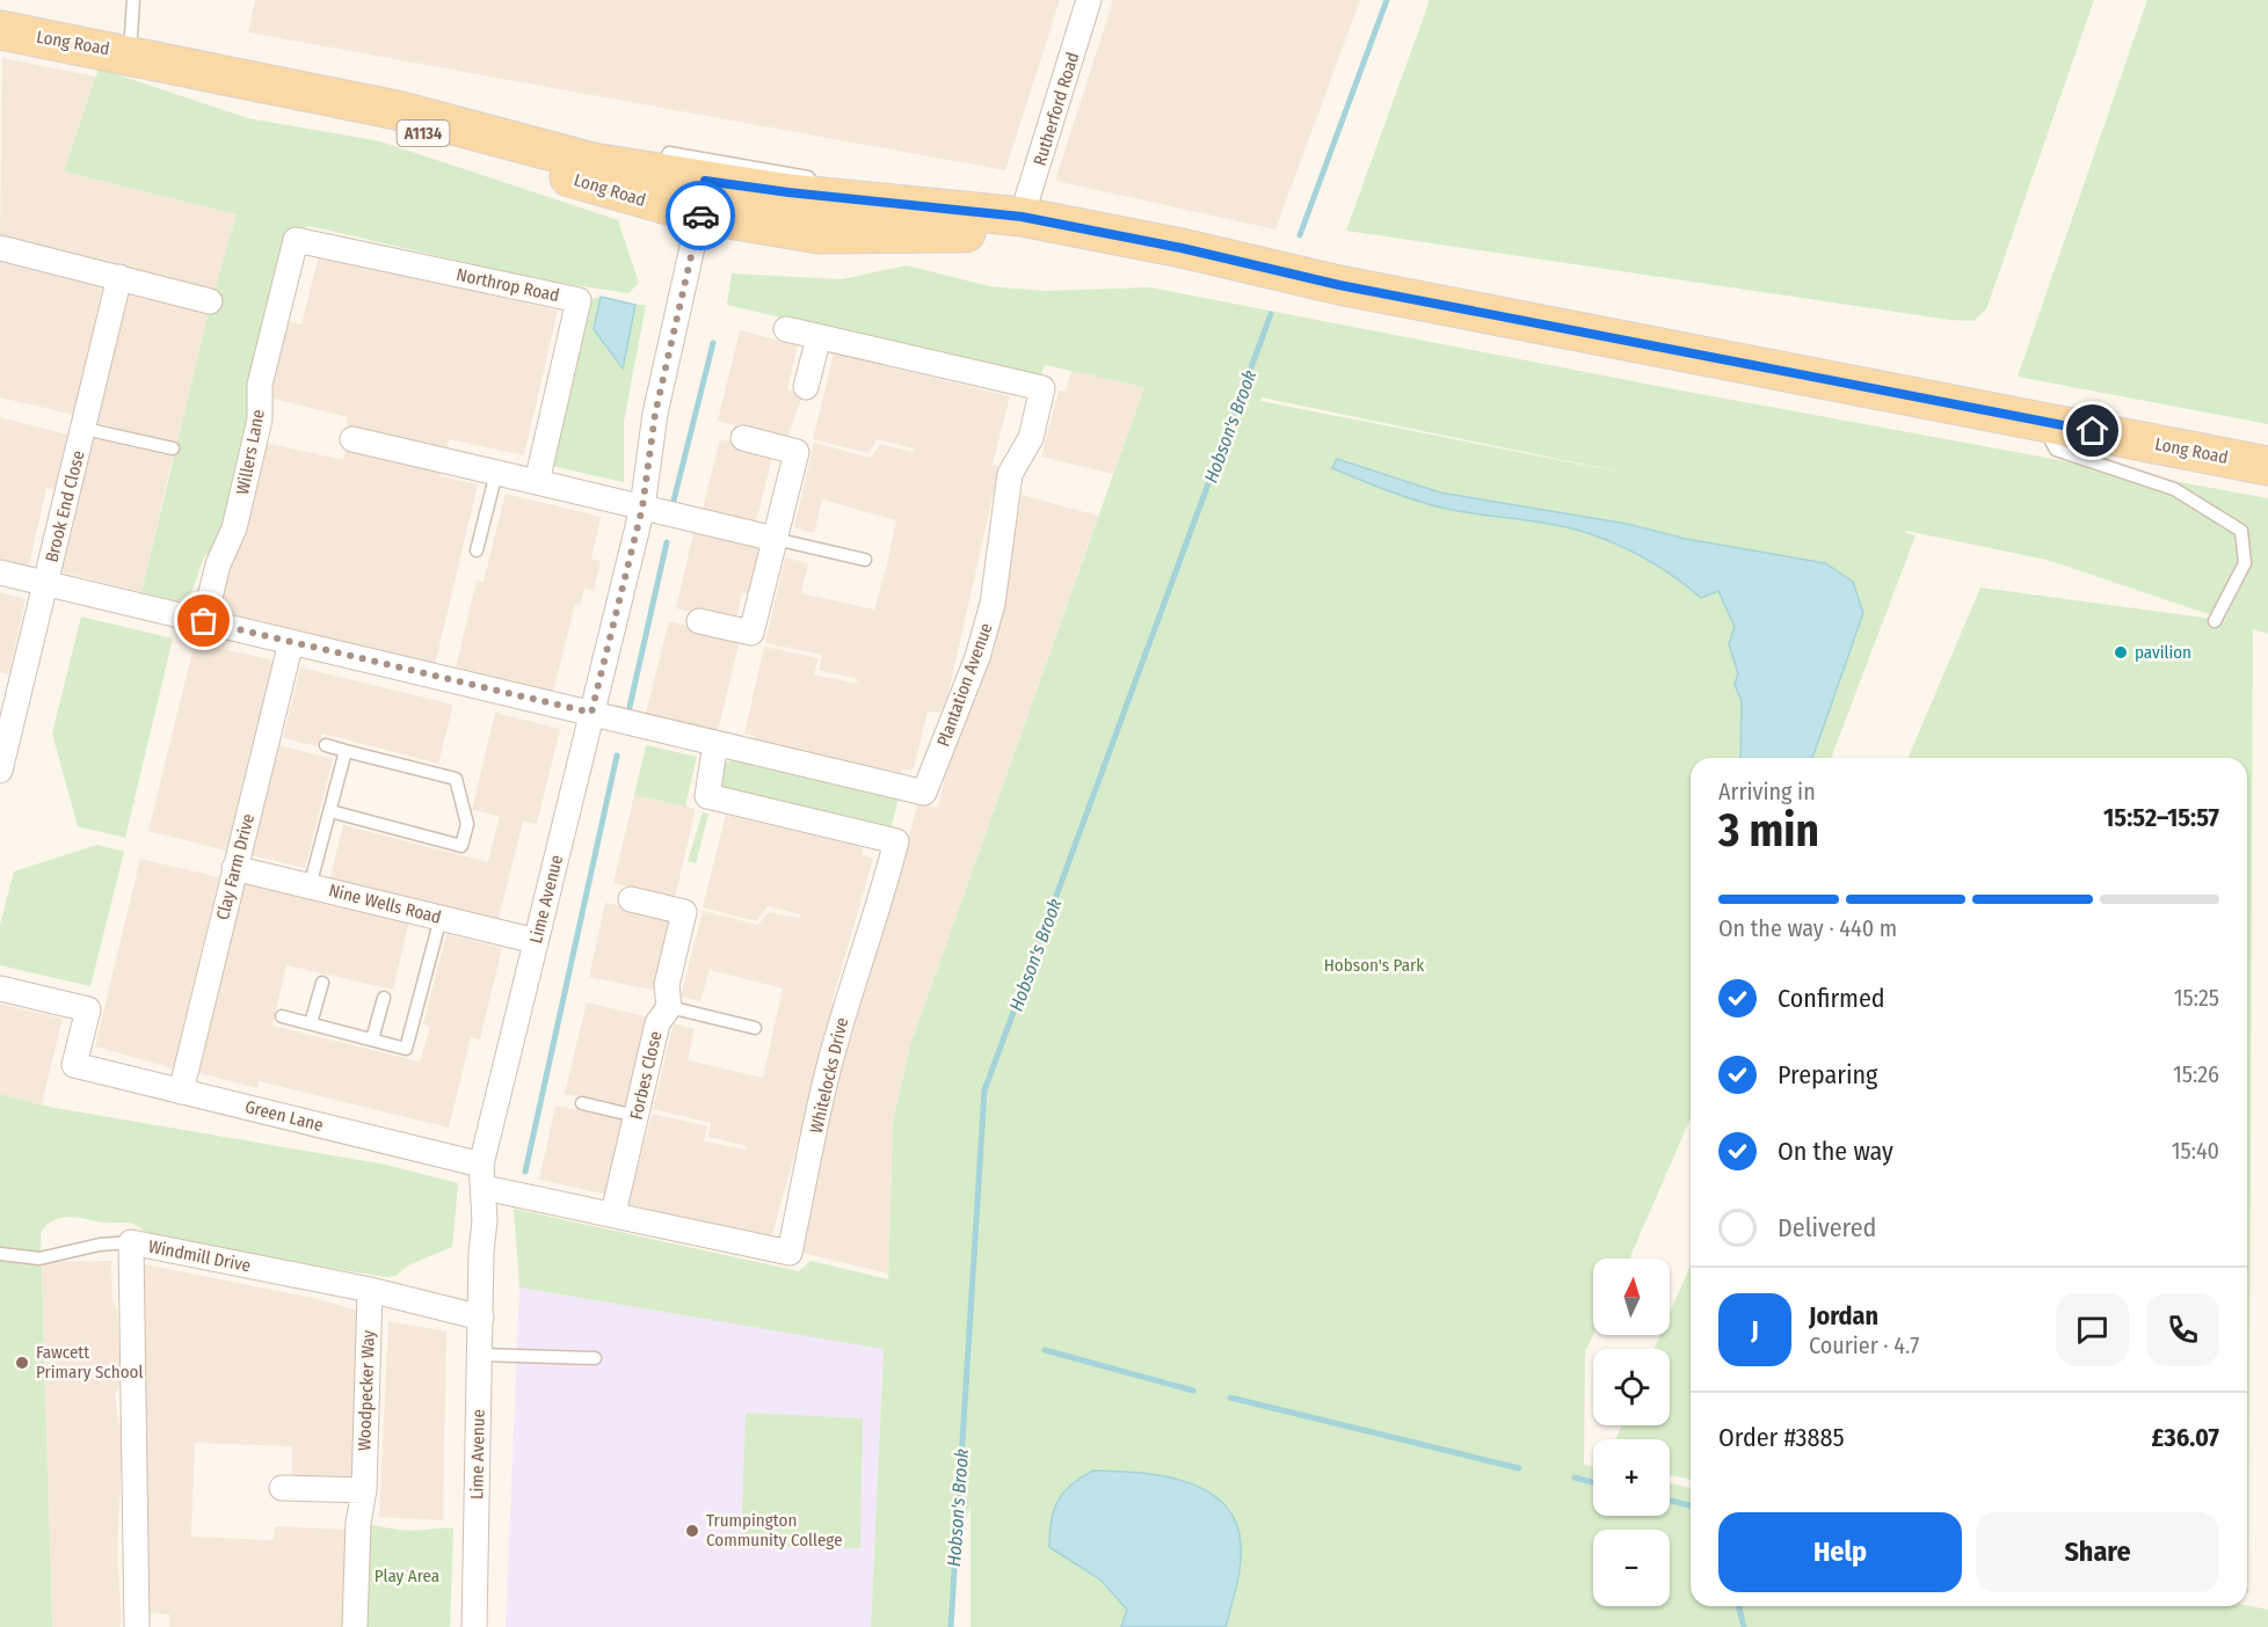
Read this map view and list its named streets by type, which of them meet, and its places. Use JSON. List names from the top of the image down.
{
  "streets": {
    "main road": ["Long Road", "A1134"],
    "street": [
      "Rutherford Road",
      "Northrop Road",
      "Willers Lane",
      "Brook End Close",
      "Plantation Avenue",
      "Clay Farm Drive",
      "Lime Avenue",
      "Nine Wells Road",
      "Forbes Close",
      "Whitelocks Drive",
      "Green Lane",
      "Windmill Drive",
      "Woodpecker Way"
    ]
  },
  "crossings": [
    ["Long Road", "Rutherford Road"],
    ["Long Road", "Lime Avenue"],
    ["Northrop Road", "Willers Lane"],
    ["Plantation Avenue", "Lime Avenue"],
    ["Plantation Avenue", "Whitelocks Drive"],
    ["Clay Farm Drive", "Nine Wells Road"],
    ["Clay Farm Drive", "Green Lane"],
    ["Lime Avenue", "Nine Wells Road"],
    ["Lime Avenue", "Whitelocks Drive"],
    ["Lime Avenue", "Green Lane"],
    ["Lime Avenue", "Windmill Drive"],
    ["Forbes Close", "Whitelocks Drive"],
    ["Whitelocks Drive", "Green Lane"],
    ["Windmill Drive", "Woodpecker Way"]
  ],
  "water": ["Hobson's Brook"],
  "parks": ["Hobson's Park", "Play Area"],
  "places": ["pavilion", "Fawcett Primary School", "Trumpington Community College"],
  "north": "top",
  "page": {
    "heading": ["3 min", "Arriving in", "15:52–15:57"],
    "panel": [
      "Jordan",
      "Courier · 4.7",
      "Order #3885",
      "£36.07"
    ],
    "bar": "On the way · 440 m",
    "list": [
      ["Confirmed", "15:25"],
      ["Preparing", "15:26"],
      ["On the way", "15:40"],
      "Delivered"
    ],
    "map_buttons": ["+", "−"],
    "round": "J",
    "buttons": ["Help", "Share"]
  }
}
